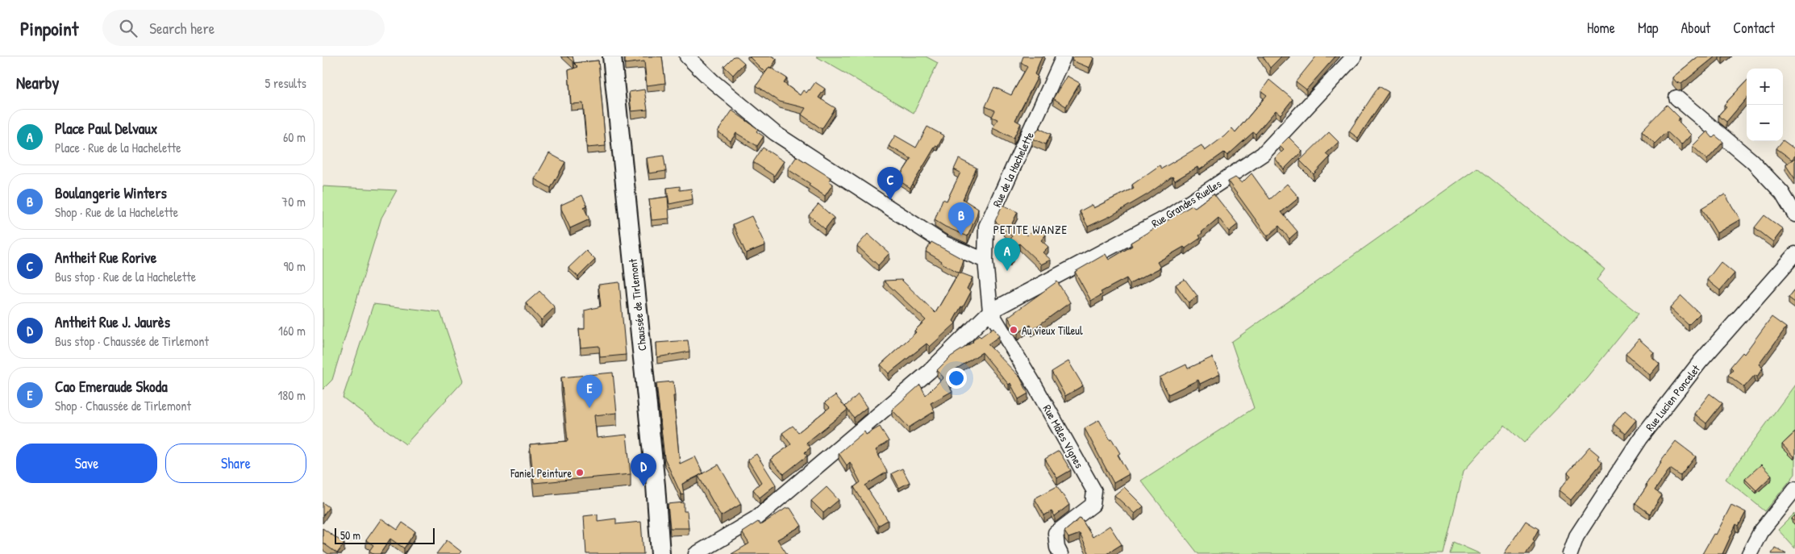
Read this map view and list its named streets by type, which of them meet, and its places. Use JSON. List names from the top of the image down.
{
  "streets": {
    "main road": ["Chaussée de Tirlemont"],
    "street": [
      "Rue de la Hachelette",
      "Rue Grandes Ruelles",
      "Rue Lucien Poncelet",
      "Rue Mâles Vignes"
    ]
  },
  "crossings": [
    ["Rue de la Hachelette", "Rue Grandes Ruelles"],
    ["Rue de la Hachelette", "Rue Mâles Vignes"],
    ["Rue Grandes Ruelles", "Rue Mâles Vignes"]
  ],
  "districts": ["PETITE WANZE"],
  "places": ["Au vieux Tilleul", "Faniel Peinture"],
  "scale_bar": "50 m",
  "page": {
    "header": "Pinpoint",
    "search": "Search here",
    "nav": [
      "Home",
      "Map",
      "About",
      "Contact"
    ],
    "heading": ["Nearby", "5 results"],
    "map_buttons": ["+", "−"],
    "list": [
      {
        "mark": "A",
        "name": "Place Paul Delvaux",
        "note": "Place · Rue de la Hachelette",
        "value": "60 m"
      },
      {
        "mark": "B",
        "name": "Boulangerie Winters",
        "note": "Shop · Rue de la Hachelette",
        "value": "70 m"
      },
      {
        "mark": "C",
        "name": "Antheit Rue Rorive",
        "note": "Bus stop · Rue de la Hachelette",
        "value": "90 m"
      },
      {
        "mark": "D",
        "name": "Antheit Rue J. Jaurès",
        "note": "Bus stop · Chaussée de Tirlemont",
        "value": "160 m"
      },
      {
        "mark": "E",
        "name": "Cao Emeraude Skoda",
        "note": "Shop · Chaussée de Tirlemont",
        "value": "180 m"
      }
    ],
    "pins": [
      "C",
      "B",
      "A",
      "E",
      "D"
    ],
    "buttons": ["Save", "Share"],
    "scale": "50 m"
  }
}
